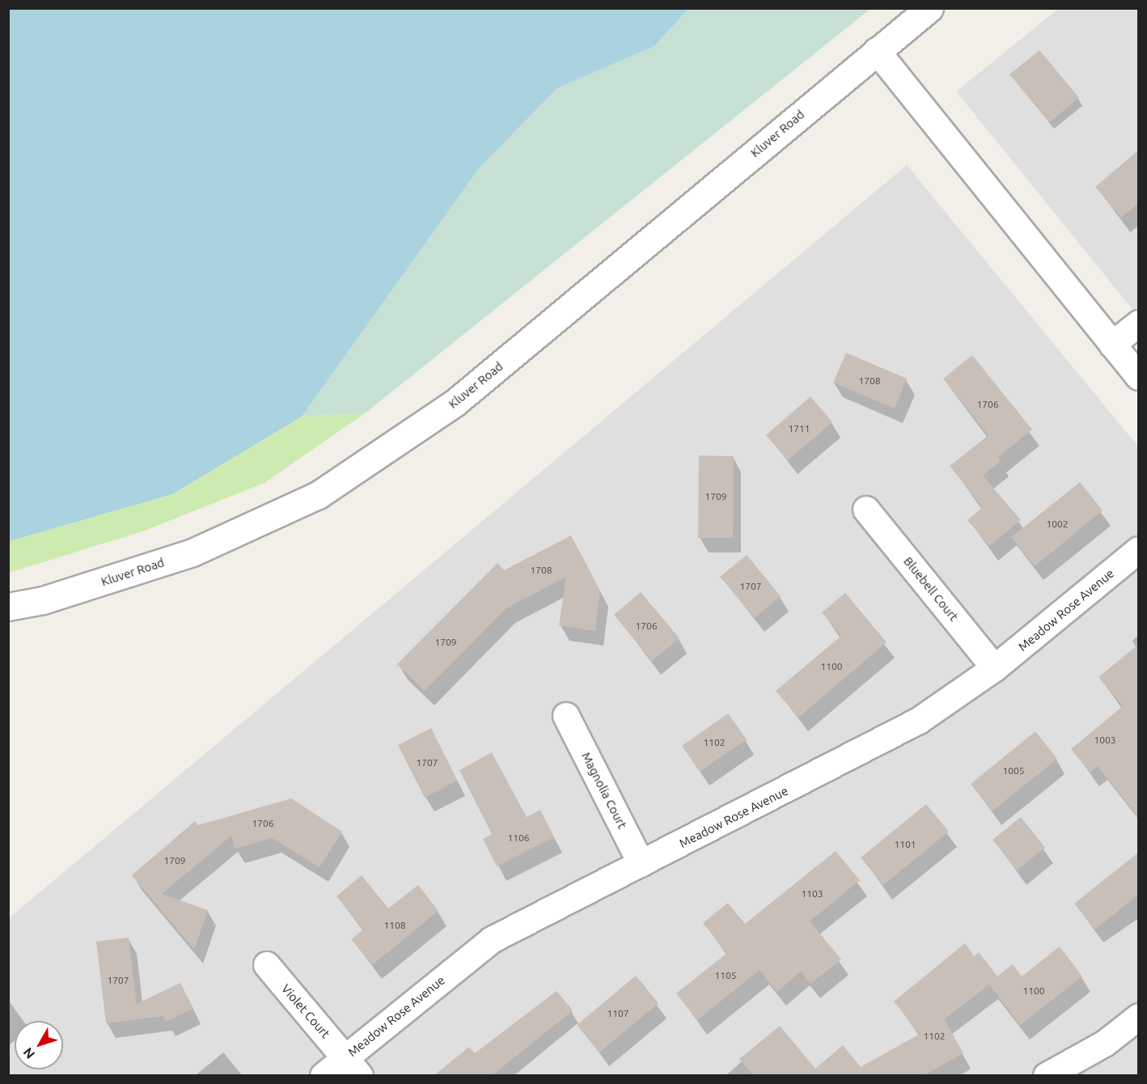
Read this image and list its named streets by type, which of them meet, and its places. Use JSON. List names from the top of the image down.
{
  "streets": {
    "street": [
      "Kluver Road",
      "Bluebell Court",
      "Meadow Rose Avenue",
      "Magnolia Court",
      "Violet Court"
    ]
  },
  "crossings": [
    ["Bluebell Court", "Meadow Rose Avenue"],
    ["Meadow Rose Avenue", "Magnolia Court"],
    ["Meadow Rose Avenue", "Violet Court"]
  ],
  "house_numbers": [
    "1708",
    "1706",
    "1711",
    "1709",
    "1002",
    "1708",
    "1707",
    "1706",
    "1709",
    "1100",
    "1003",
    "1102",
    "1707",
    "1005",
    "1706",
    "1106",
    "1101",
    "1709",
    "1103",
    "1108",
    "1105",
    "1707",
    "1100",
    "1107",
    "1102"
  ],
  "north": "bottom left"
}
